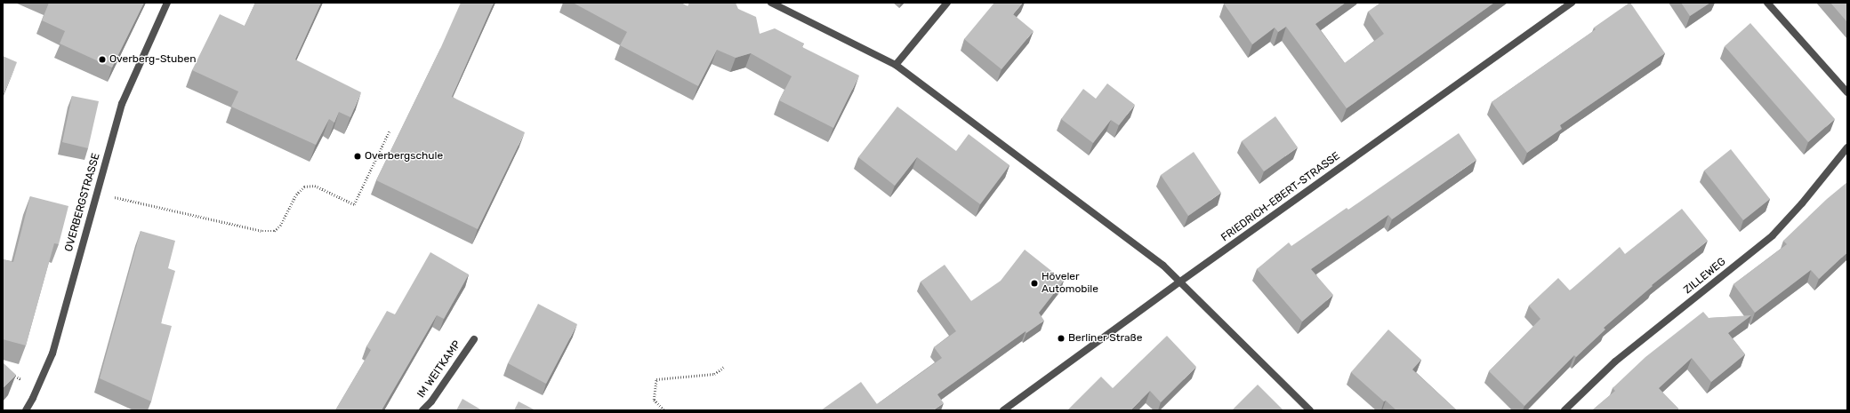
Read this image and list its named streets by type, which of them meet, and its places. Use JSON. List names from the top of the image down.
{
  "streets": {
    "street": [
      "FRIEDRICH-EBERT-STRASSE",
      "OVERBERGSTRASSE",
      "ZILLEWEG",
      "IM WEITKAMP"
    ]
  },
  "places": [
    "Overberg-Stuben",
    "Overbergschule",
    "Höveler Automobile",
    "Berliner Straße"
  ]
}
